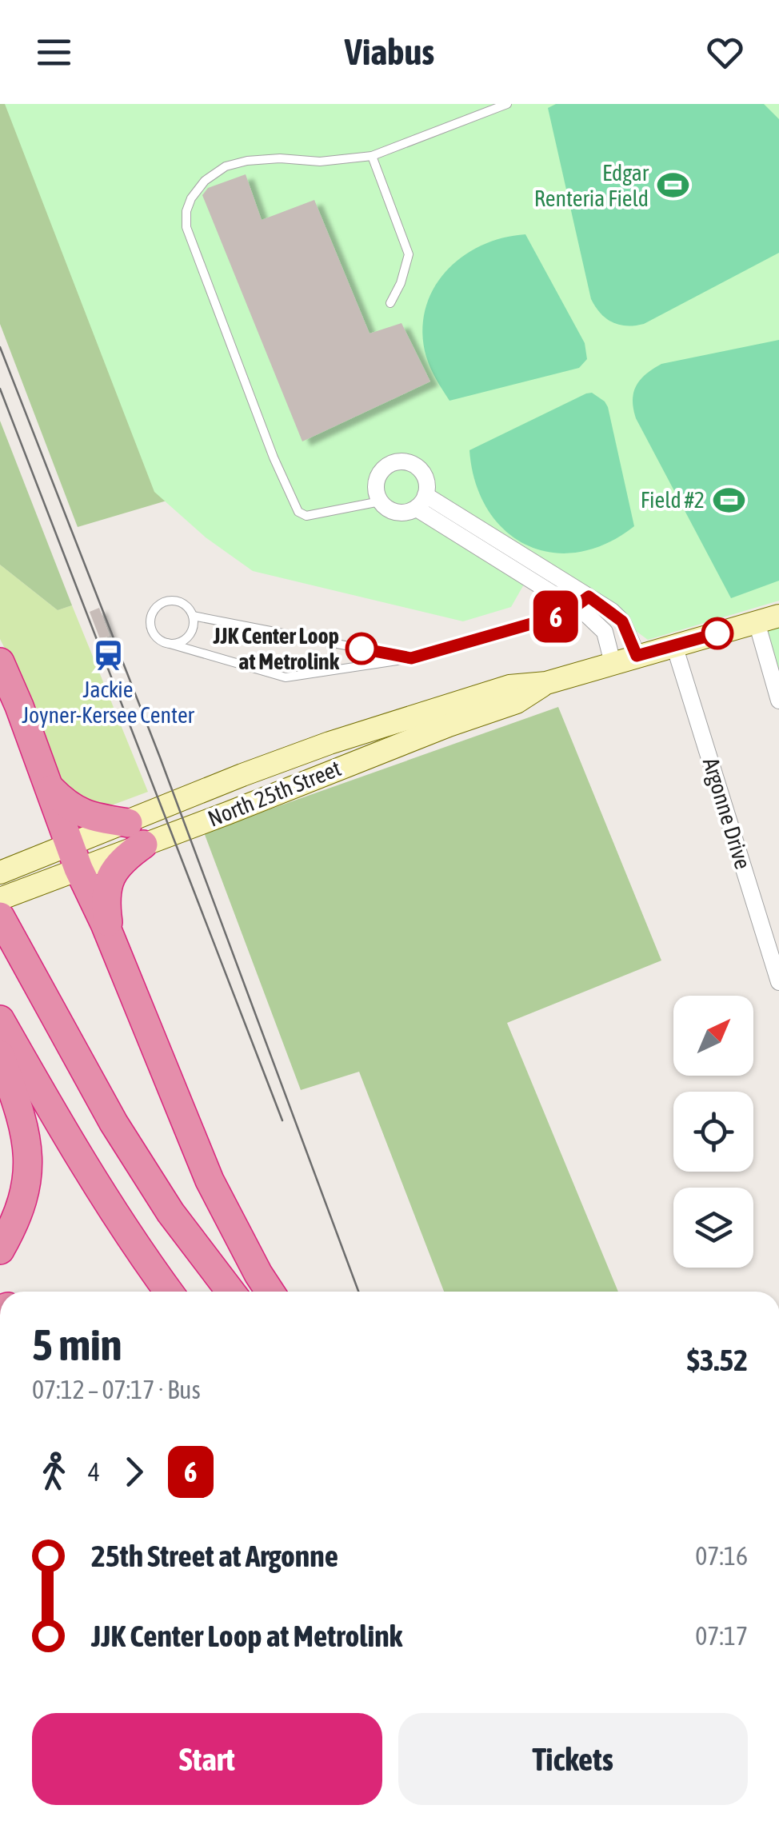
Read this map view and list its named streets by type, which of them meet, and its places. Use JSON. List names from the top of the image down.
{
  "streets": {
    "main road": ["North 25th Street"],
    "street": ["Argonne Drive"]
  },
  "crossings": [
    ["North 25th Street", "Argonne Drive"]
  ],
  "places": {
    "sports": ["Edgar Renteria Field", "Field #2"],
    "other": ["JJK Center Loop at Metrolink"],
    "station": ["Jackie Joyner-Kersee Center"]
  },
  "lines": ["bus line 6"],
  "north": "top right",
  "page": {
    "header": "Viabus",
    "on_map": "6",
    "heading": ["5 min", "07:12 – 07:17 · Bus", "$3.52"],
    "legs": ["4", "6"],
    "list": [
      {
        "name": "25th Street at Argonne",
        "value": "07:16"
      },
      {
        "name": "JJK Center Loop at Metrolink",
        "value": "07:17"
      }
    ],
    "buttons": ["Start", "Tickets"]
  }
}
